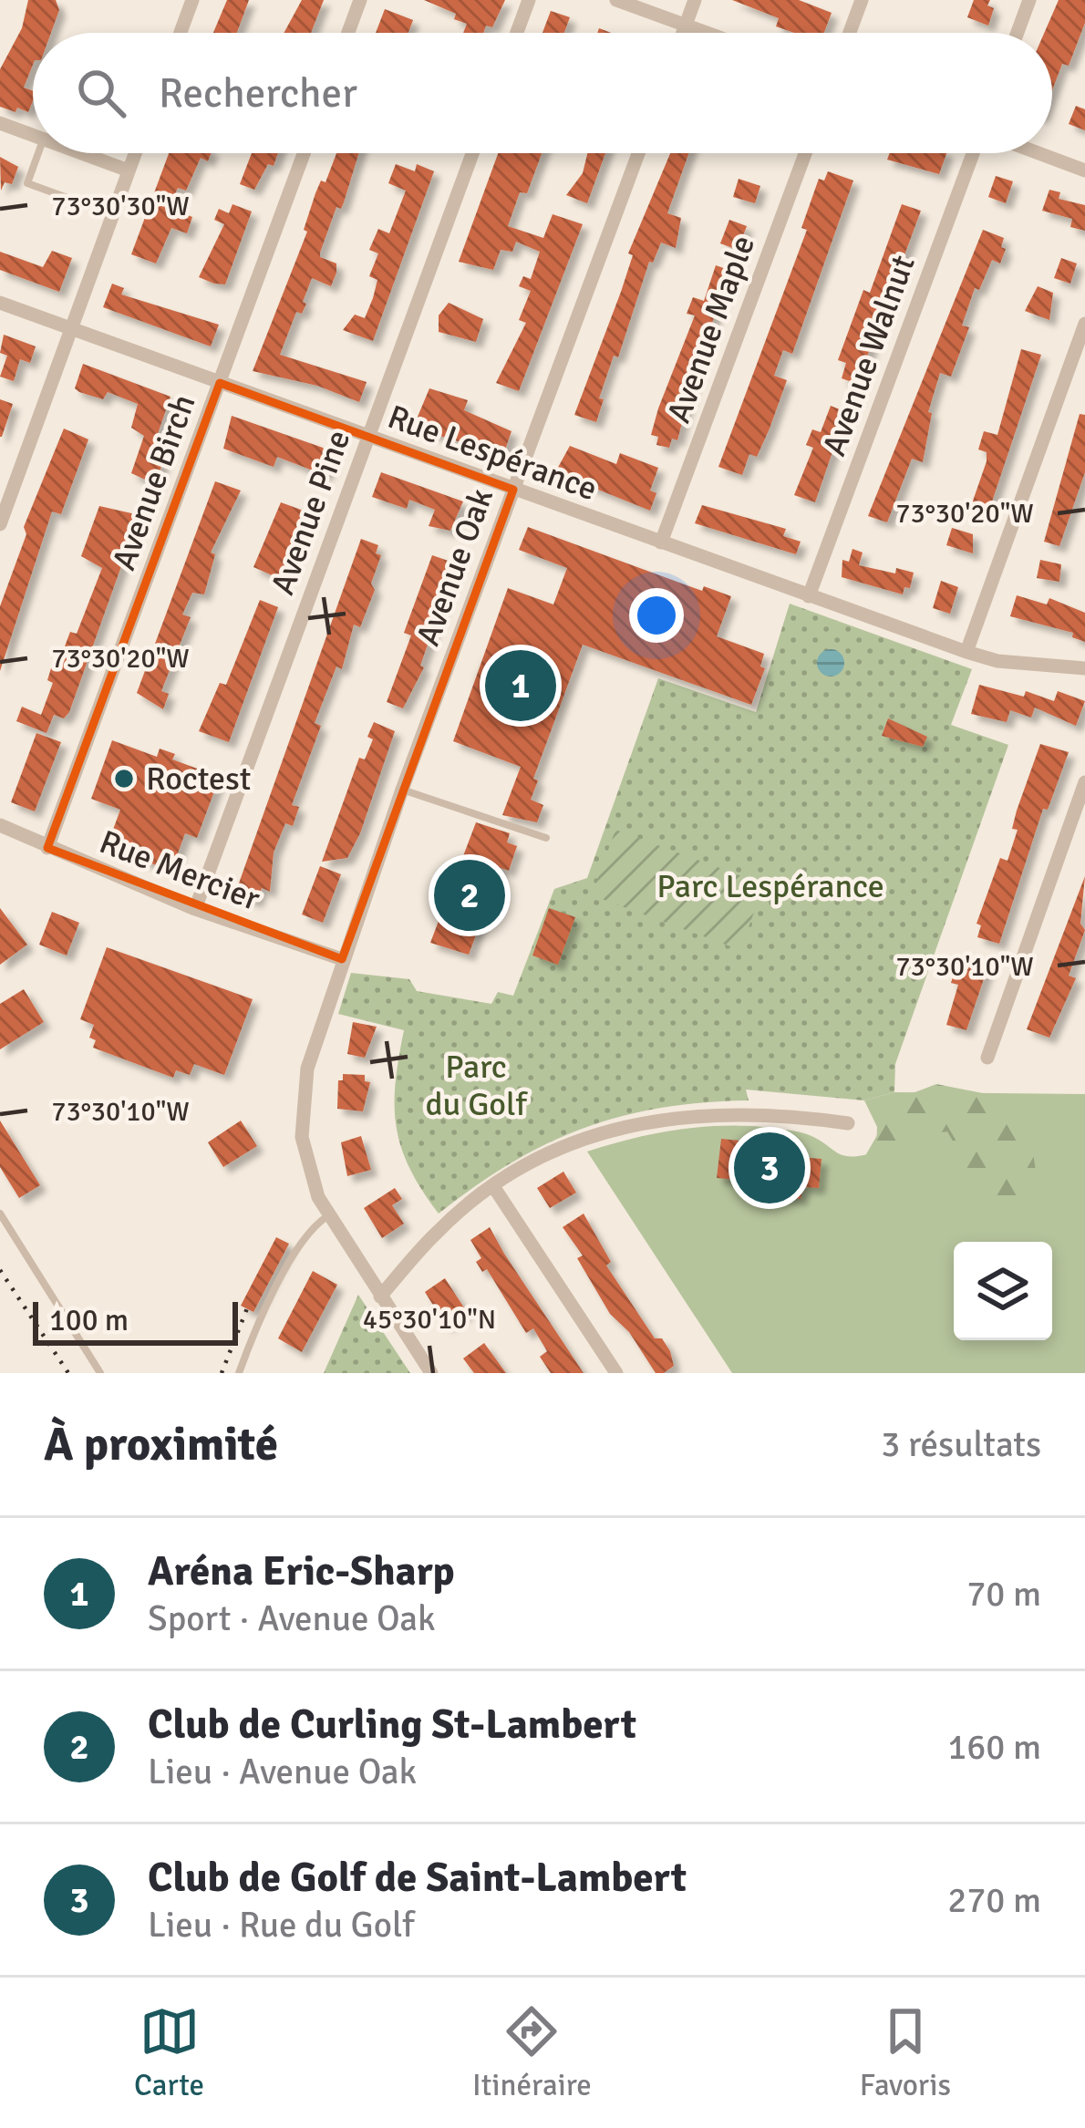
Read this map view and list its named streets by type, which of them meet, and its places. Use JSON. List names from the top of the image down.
{
  "streets": {
    "street": [
      "Avenue Maple",
      "Avenue Walnut",
      "Rue Lespérance",
      "Avenue Birch",
      "Avenue Pine",
      "Avenue Oak",
      "Rue Mercier"
    ]
  },
  "crossings": [
    ["Avenue Maple", "Rue Lespérance"],
    ["Avenue Walnut", "Rue Lespérance"],
    ["Rue Lespérance", "Avenue Birch"],
    ["Rue Lespérance", "Avenue Pine"],
    ["Rue Lespérance", "Avenue Oak"],
    ["Avenue Birch", "Rue Mercier"],
    ["Avenue Pine", "Rue Mercier"],
    ["Avenue Oak", "Rue Mercier"]
  ],
  "parks": ["Parc Lespérance", "Parc du Golf"],
  "places": ["Roctest"],
  "scale_bar": "100 m",
  "page": {
    "search": "Rechercher",
    "pins": ["1", "2", "3"],
    "scale": "100 m",
    "heading": ["À proximité", "3 résultats"],
    "list": [
      {
        "mark": "1",
        "name": "Aréna Eric-Sharp",
        "note": "Sport · Avenue Oak",
        "value": "70 m"
      },
      {
        "mark": "2",
        "name": "Club de Curling St-Lambert",
        "note": "Lieu · Avenue Oak",
        "value": "160 m"
      },
      {
        "mark": "3",
        "name": "Club de Golf de Saint-Lambert",
        "note": "Lieu · Rue du Golf",
        "value": "270 m"
      }
    ],
    "nav": ["Carte", "Itinéraire", "Favoris"]
  },
  "coordinates": [
    "73°30'30\"W",
    "73°30'20\"W",
    "73°30'10\"W",
    "45°30'10\"N"
  ]
}
